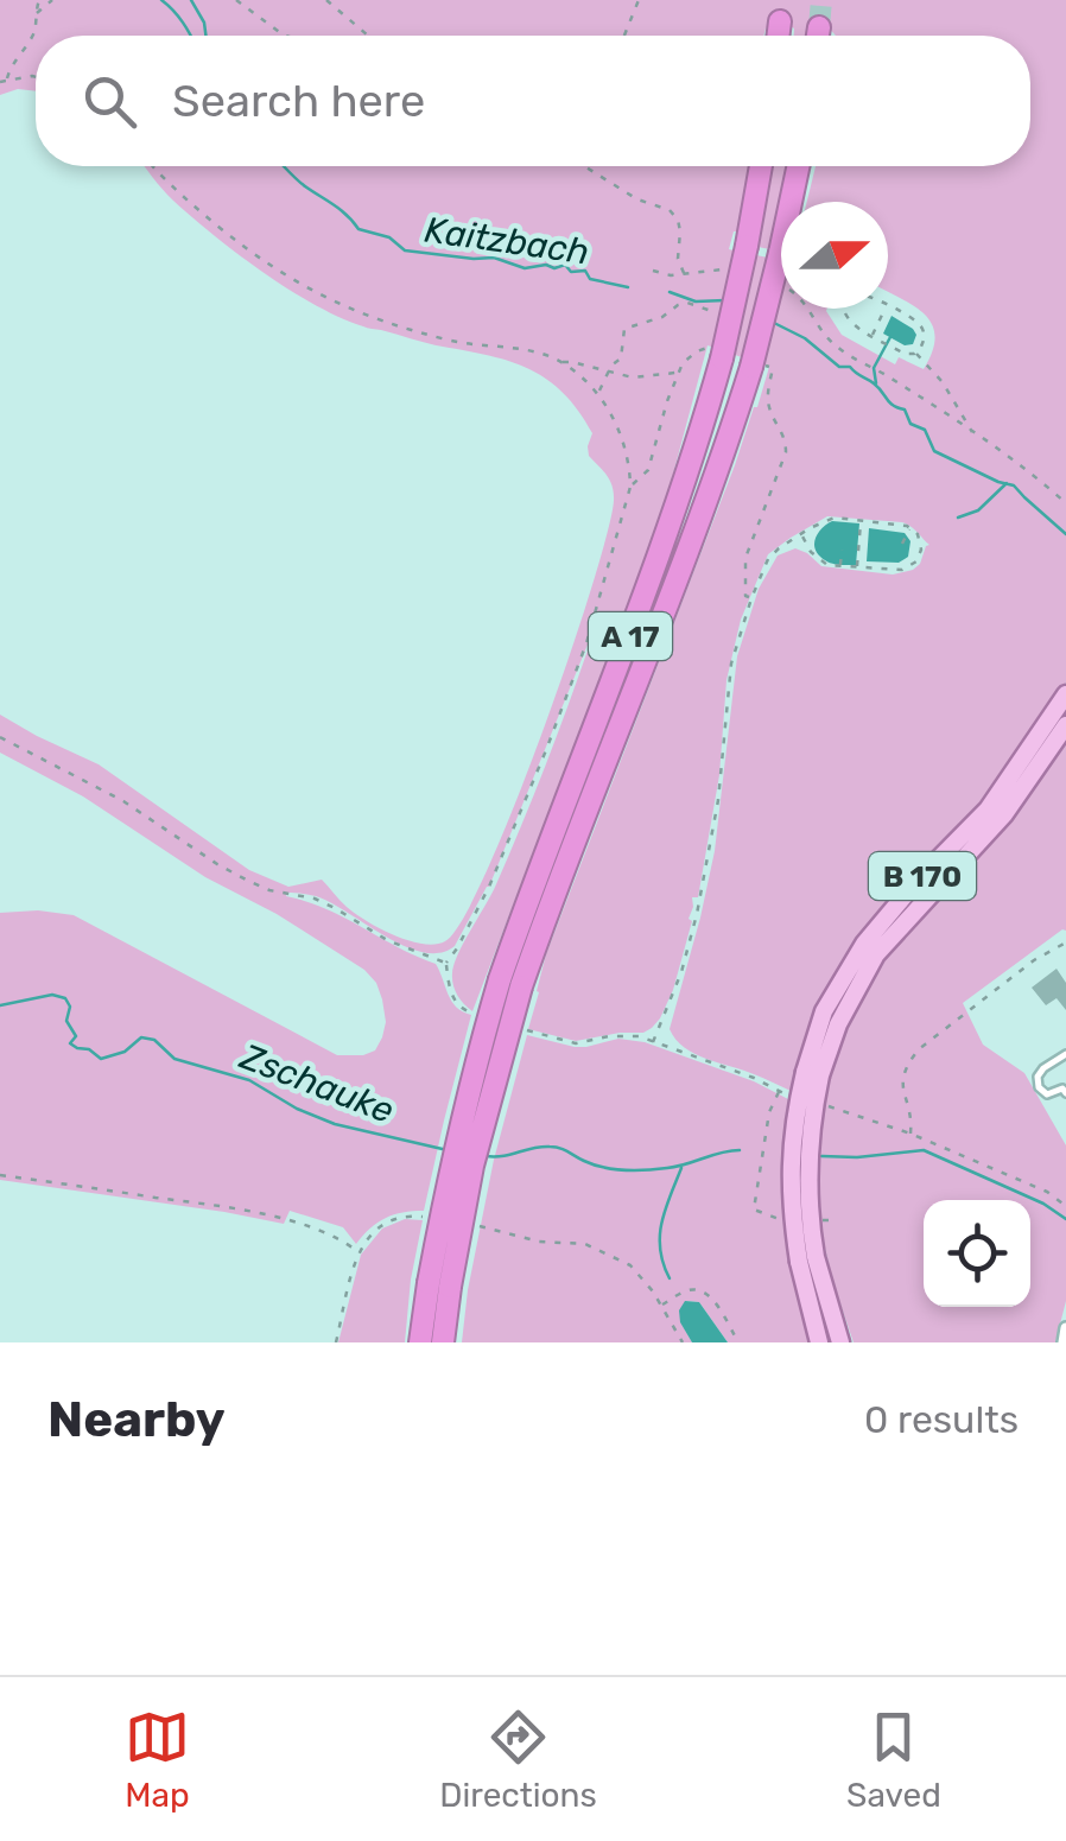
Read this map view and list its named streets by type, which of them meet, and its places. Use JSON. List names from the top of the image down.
{
  "streets": {
    "highway": ["A 17"],
    "main road": ["B 170"]
  },
  "water": ["Kaitzbach", "Zschauke"],
  "north": "right",
  "page": {
    "search": "Search here",
    "heading": ["Nearby", "0 results"],
    "nav": ["Map", "Directions", "Saved"]
  }
}
